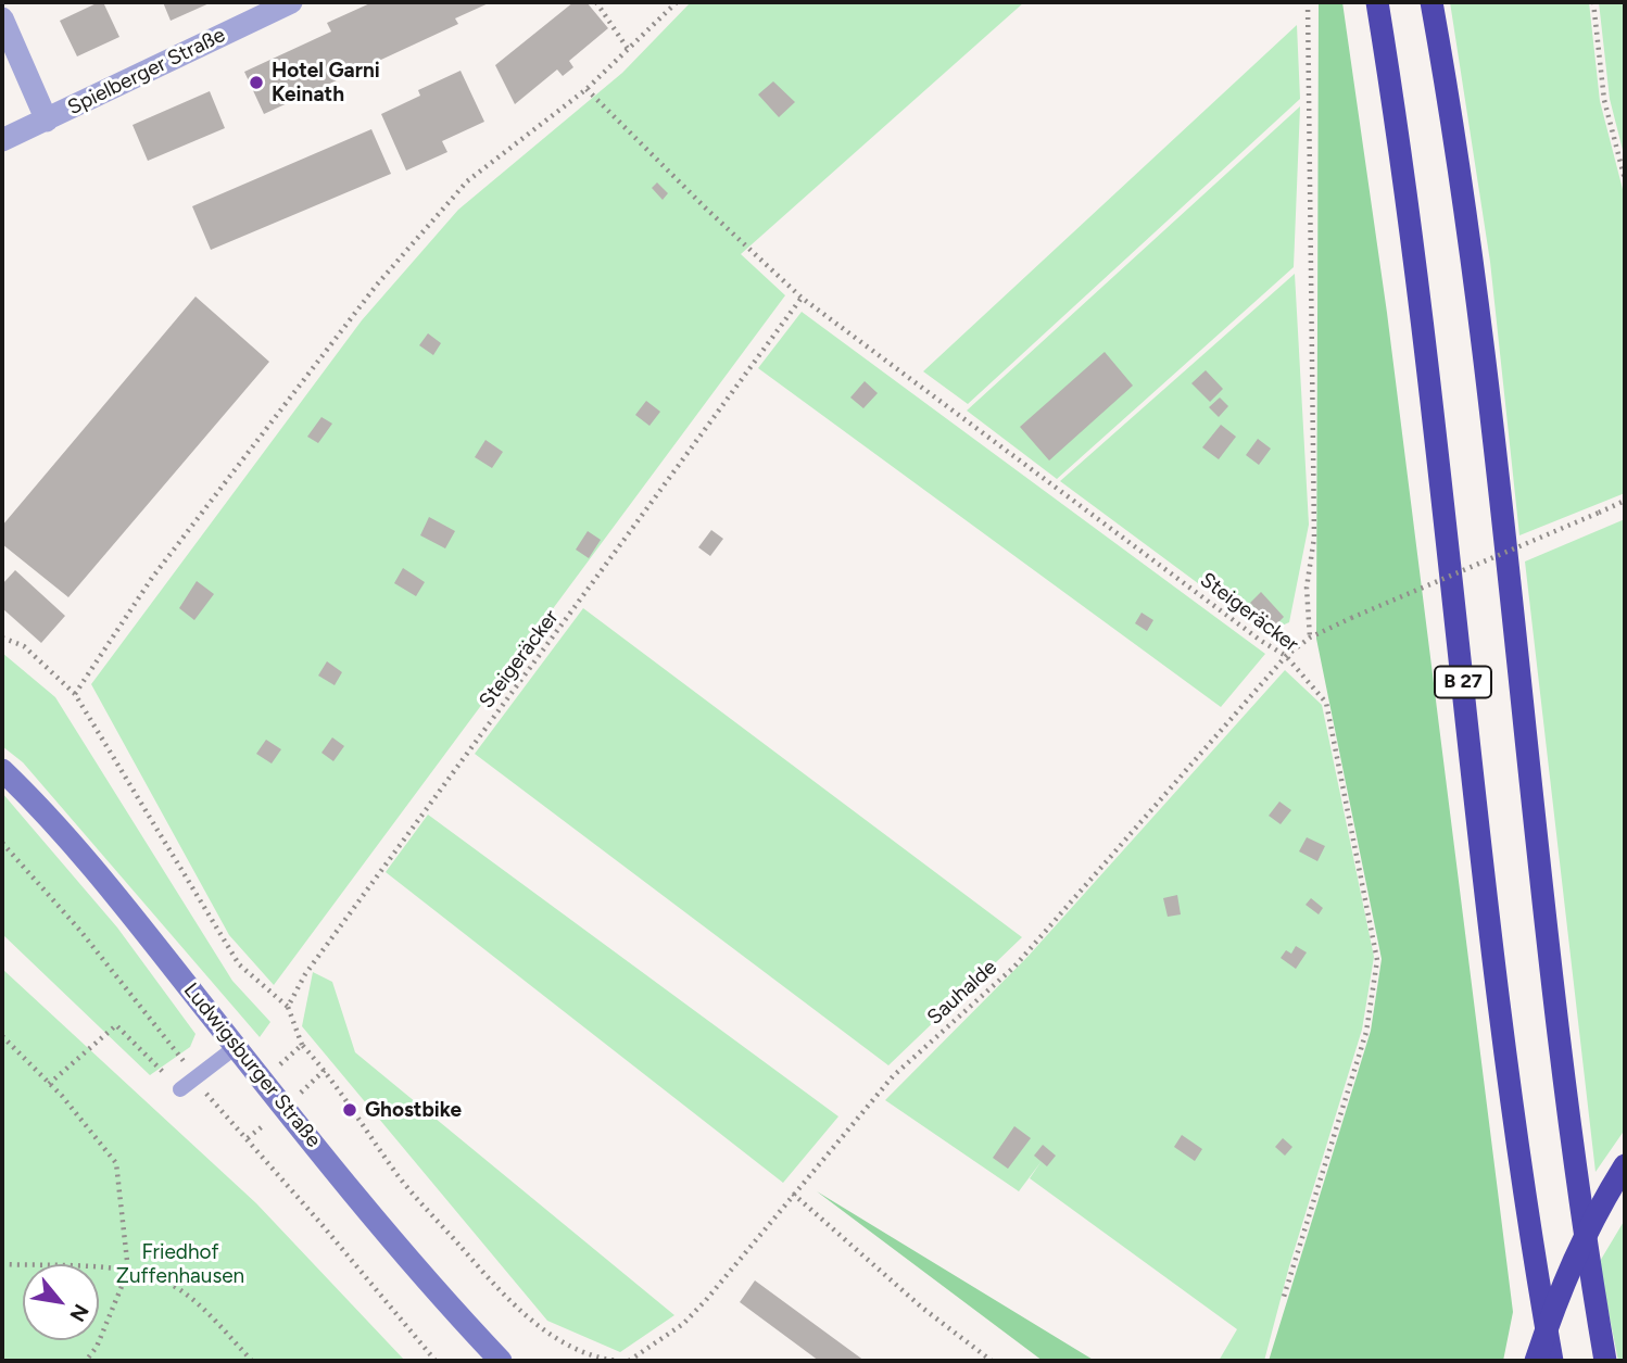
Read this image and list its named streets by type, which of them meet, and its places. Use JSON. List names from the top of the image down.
{
  "streets": {
    "highway": ["B 27"],
    "main road": ["Ludwigsburger Straße"],
    "street": ["Spielberger Straße"],
    "path": ["Steigeräcker", "Sauhalde"]
  },
  "crossings": [
    ["Steigeräcker", "Sauhalde"]
  ],
  "parks": ["Friedhof Zuffenhausen"],
  "places": ["Hotel Garni Keinath", "Ghostbike"],
  "north": "bottom right"
}
